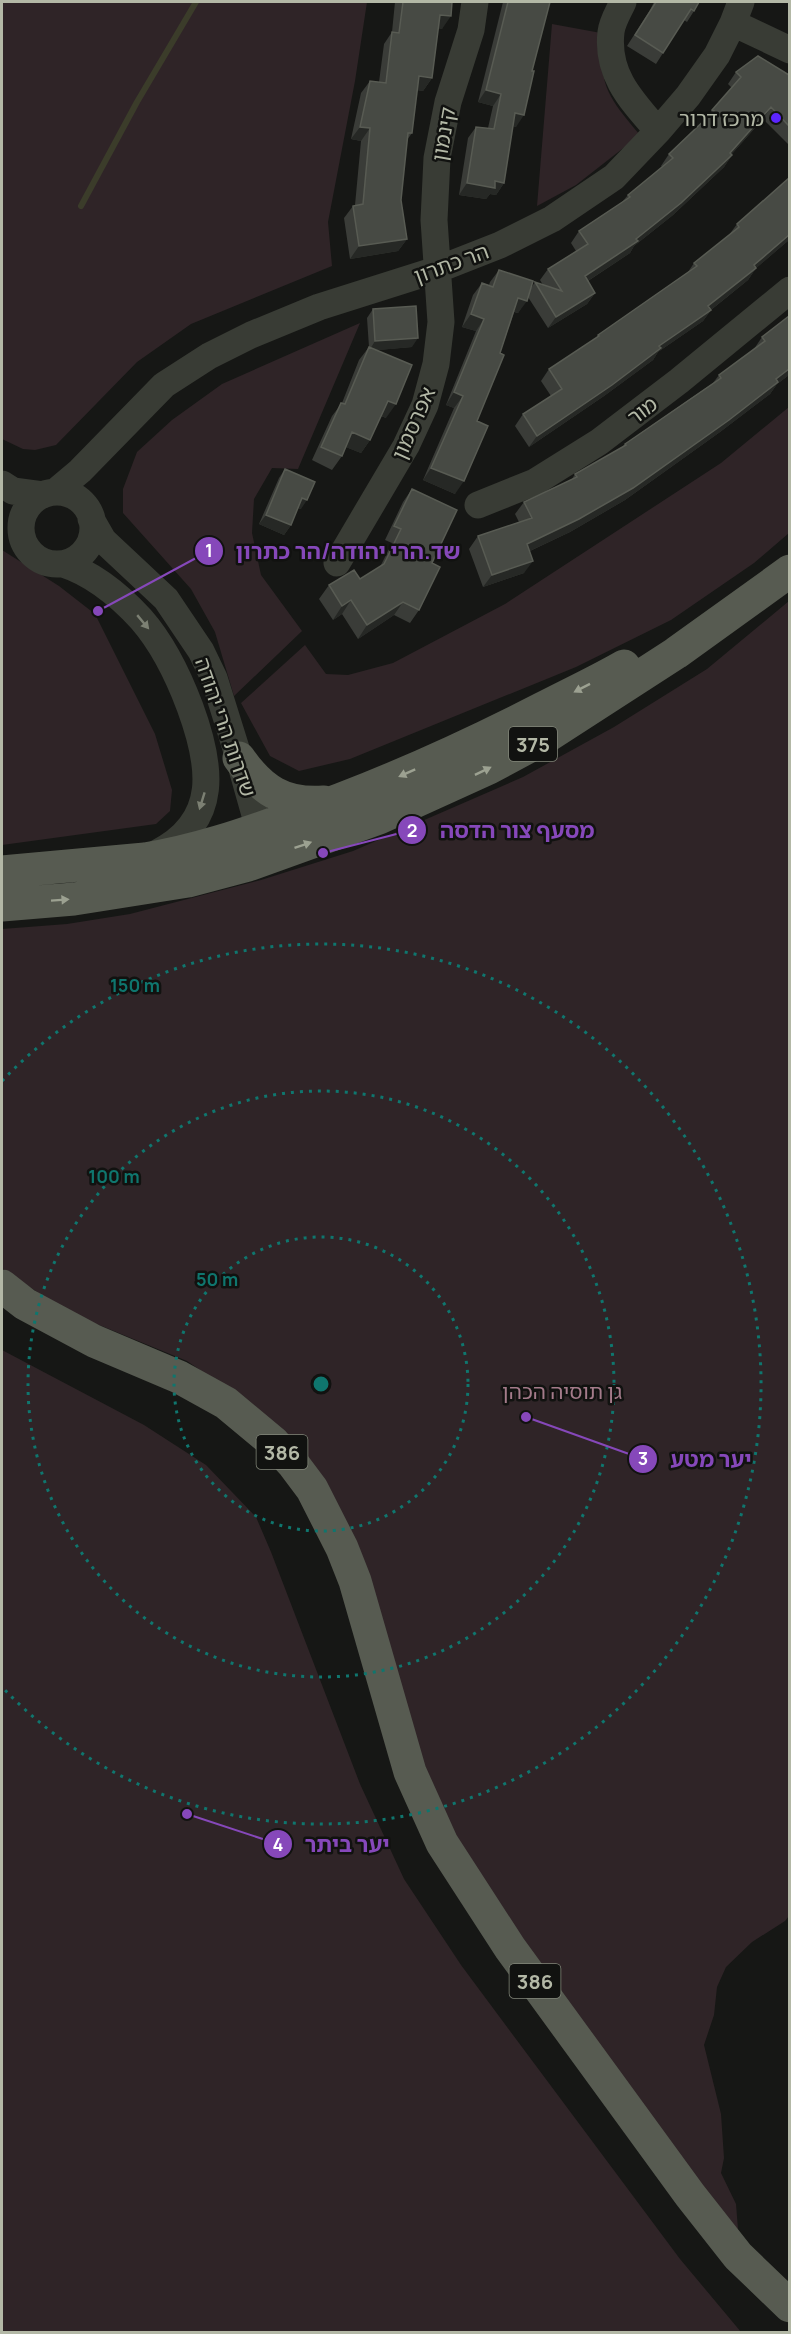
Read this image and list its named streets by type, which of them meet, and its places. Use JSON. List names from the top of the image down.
{
  "streets": {
    "main road": ["375", "386"],
    "street": [
      "קינמון",
      "הר כתרון",
      "מור",
      "אפרסמון",
      "שדרות הרי יהודה"
    ]
  },
  "crossings": [
    ["קינמון", "הר כתרון"],
    ["קינמון", "אפרסמון"],
    ["הר כתרון", "אפרסמון"],
    ["הר כתרון", "שדרות הרי יהודה"],
    ["שדרות הרי יהודה", "375"]
  ],
  "parks": ["גן תוסיה הכהן"],
  "places": [
    "מרכז דרור",
    "שד.הרי יהודה/הר כתרון",
    "מסעף צור הדסה",
    "יער מטע",
    "יער ביתר"
  ],
  "rings": ["150 m", "100 m", "50 m"]
}
